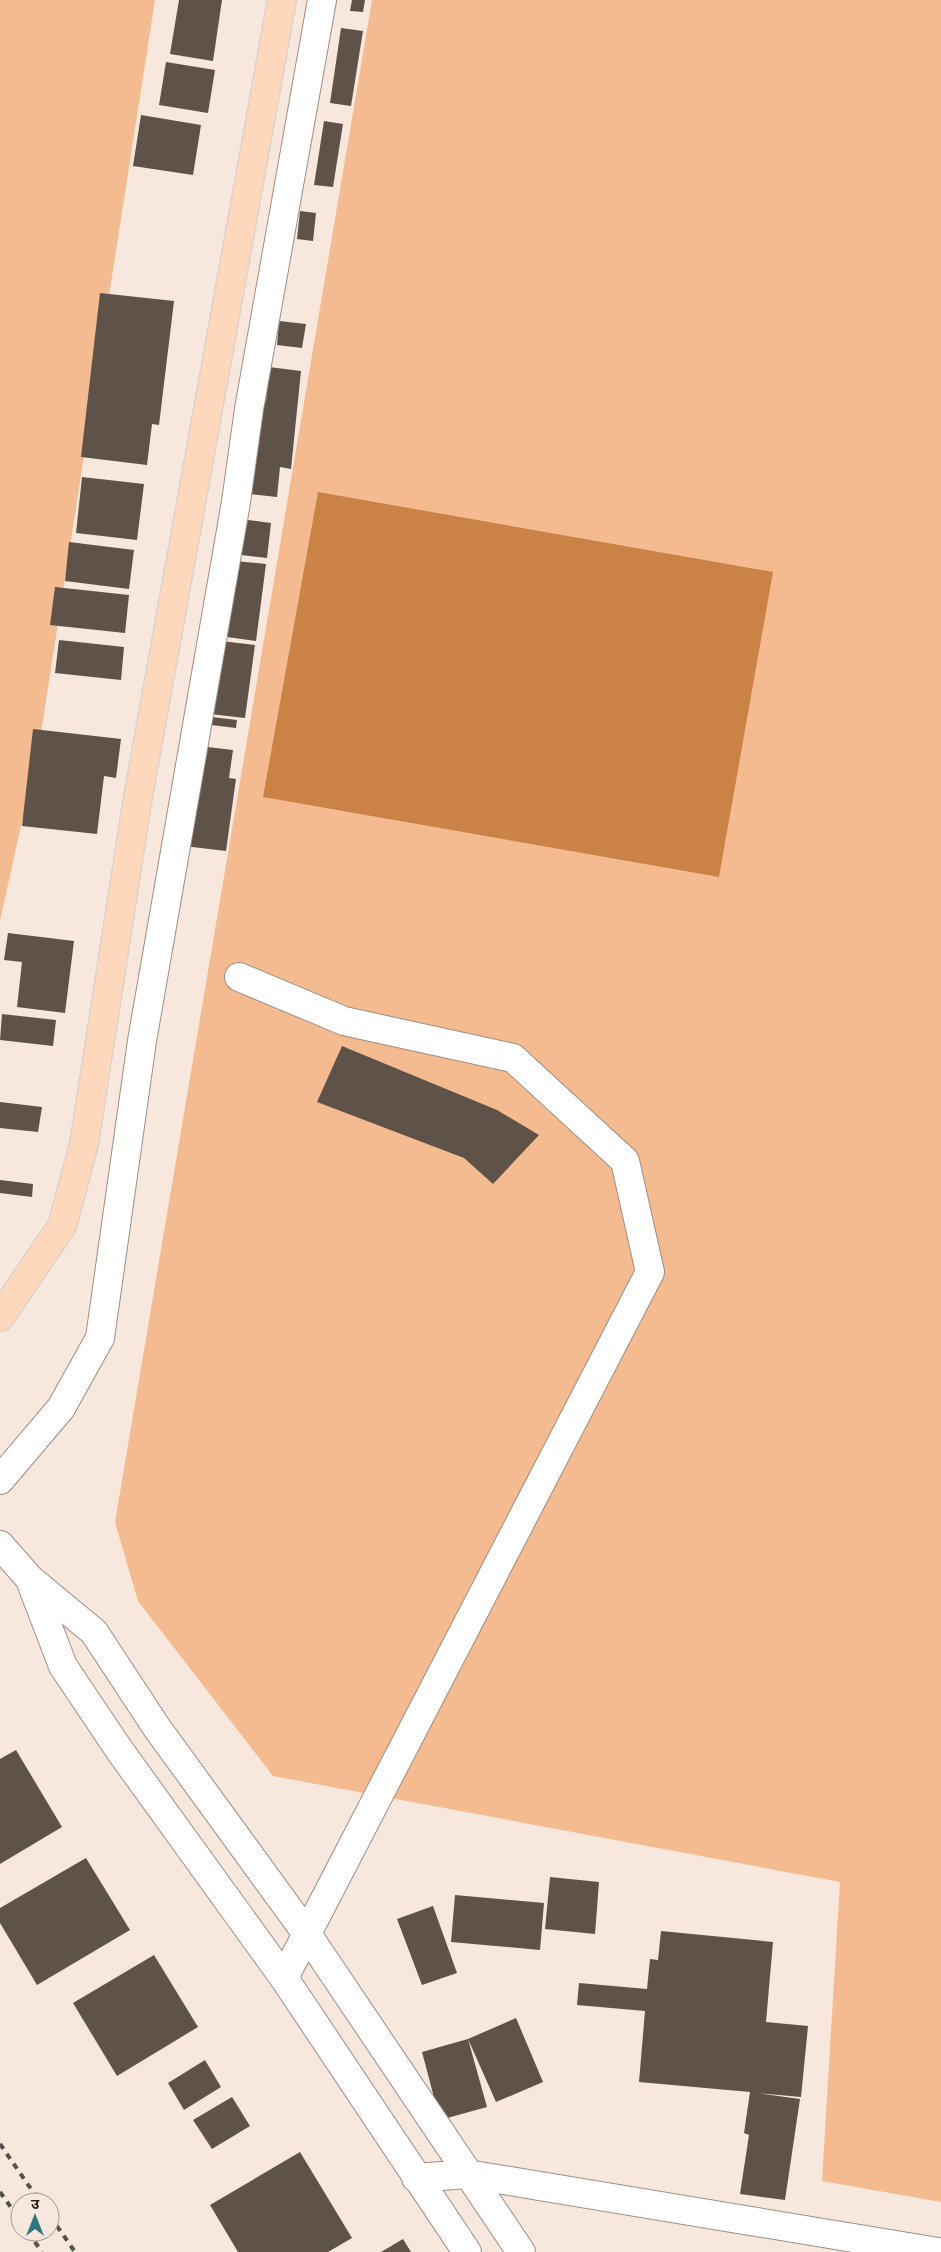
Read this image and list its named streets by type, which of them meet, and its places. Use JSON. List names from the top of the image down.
{
  "north": "top"
}
